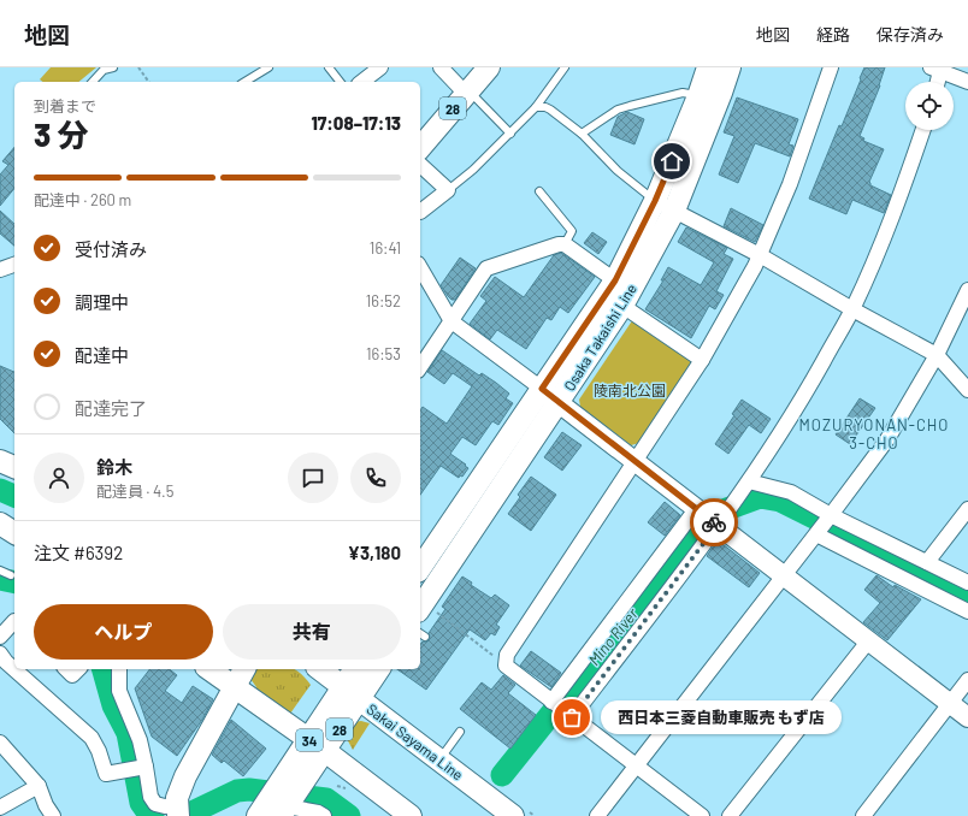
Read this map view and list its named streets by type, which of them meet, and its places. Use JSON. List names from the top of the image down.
{
  "streets": {
    "main road": [
      "28",
      "Osaka Takaishi Line",
      "34",
      "Sakai Sayama Line"
    ]
  },
  "crossings": [
    ["28", "34"],
    ["28", "Sakai Sayama Line"]
  ],
  "districts": ["MOZURYONAN-CHO 3-CHO"],
  "water": ["Mino River"],
  "parks": ["陵南北公園"],
  "places": ["西日本三菱自動車販売 もず店"],
  "page": {
    "header": "地図",
    "nav": ["地図", "経路", "保存済み"],
    "heading": ["3 分", "到着まで", "17:08–17:13"],
    "panel": [
      "鈴木",
      "配達員 · 4.5",
      "注文 #6392",
      "¥3,180"
    ],
    "bar": "配達中 · 260 m",
    "list": [
      ["受付済み", "16:41"],
      ["調理中", "16:52"],
      ["配達中", "16:53"],
      "配達完了"
    ],
    "buttons": ["ヘルプ", "共有"],
    "bubble": "西日本三菱自動車販売 もず店"
  }
}
